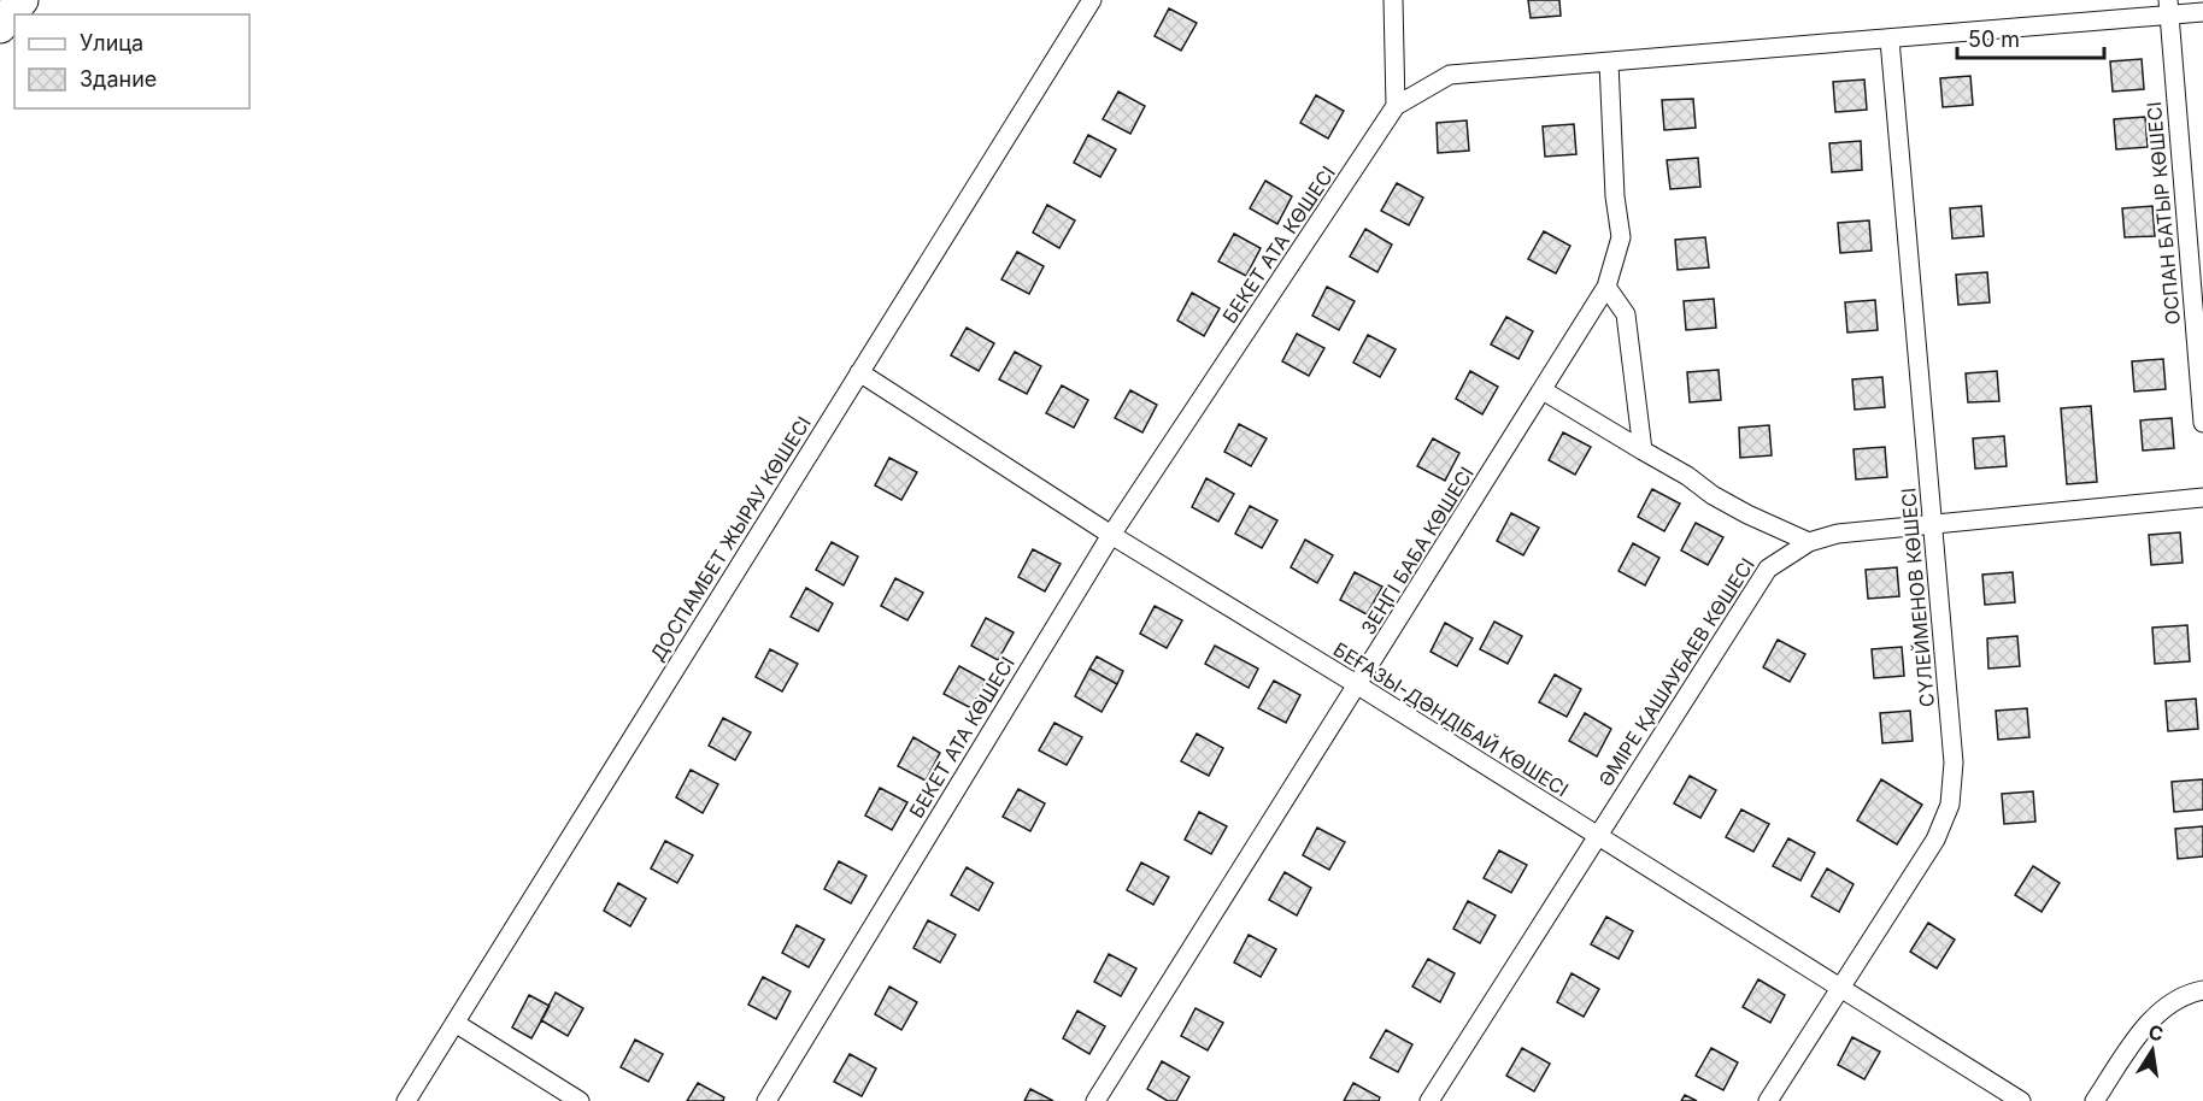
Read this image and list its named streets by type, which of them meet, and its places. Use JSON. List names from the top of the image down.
{
  "streets": {
    "street": [
      "ОСПАН БАТЫР КӨШЕСІ",
      "БЕКЕТ АТА КӨШЕСІ",
      "ДОСПАМБЕТ ЖЫРАУ КӨШЕСІ",
      "ЗЕҢГІ БАБА КӨШЕСІ",
      "СҮЛЕЙМЕНОВ КӨШЕСІ",
      "ӘМІРЕ ҚАШАУБАЕВ КӨШЕСІ",
      "БЕҒАЗЫ-ДӘНДІБАЙ КӨШЕСІ"
    ]
  },
  "crossings": [
    ["ОСПАН БАТЫР КӨШЕСІ", "БЕКЕТ АТА КӨШЕСІ"],
    ["БЕКЕТ АТА КӨШЕСІ", "ЗЕҢГІ БАБА КӨШЕСІ"],
    ["БЕКЕТ АТА КӨШЕСІ", "СҮЛЕЙМЕНОВ КӨШЕСІ"],
    ["БЕКЕТ АТА КӨШЕСІ", "БЕҒАЗЫ-ДӘНДІБАЙ КӨШЕСІ"],
    ["ДОСПАМБЕТ ЖЫРАУ КӨШЕСІ", "БЕҒАЗЫ-ДӘНДІБАЙ КӨШЕСІ"],
    ["ЗЕҢГІ БАБА КӨШЕСІ", "БЕҒАЗЫ-ДӘНДІБАЙ КӨШЕСІ"],
    ["СҮЛЕЙМЕНОВ КӨШЕСІ", "ӘМІРЕ ҚАШАУБАЕВ КӨШЕСІ"],
    ["СҮЛЕЙМЕНОВ КӨШЕСІ", "БЕҒАЗЫ-ДӘНДІБАЙ КӨШЕСІ"],
    ["ӘМІРЕ ҚАШАУБАЕВ КӨШЕСІ", "БЕҒАЗЫ-ДӘНДІБАЙ КӨШЕСІ"]
  ],
  "legend": ["Улица", "Здание"],
  "scale_bar": "50 m",
  "north": "top"
}
